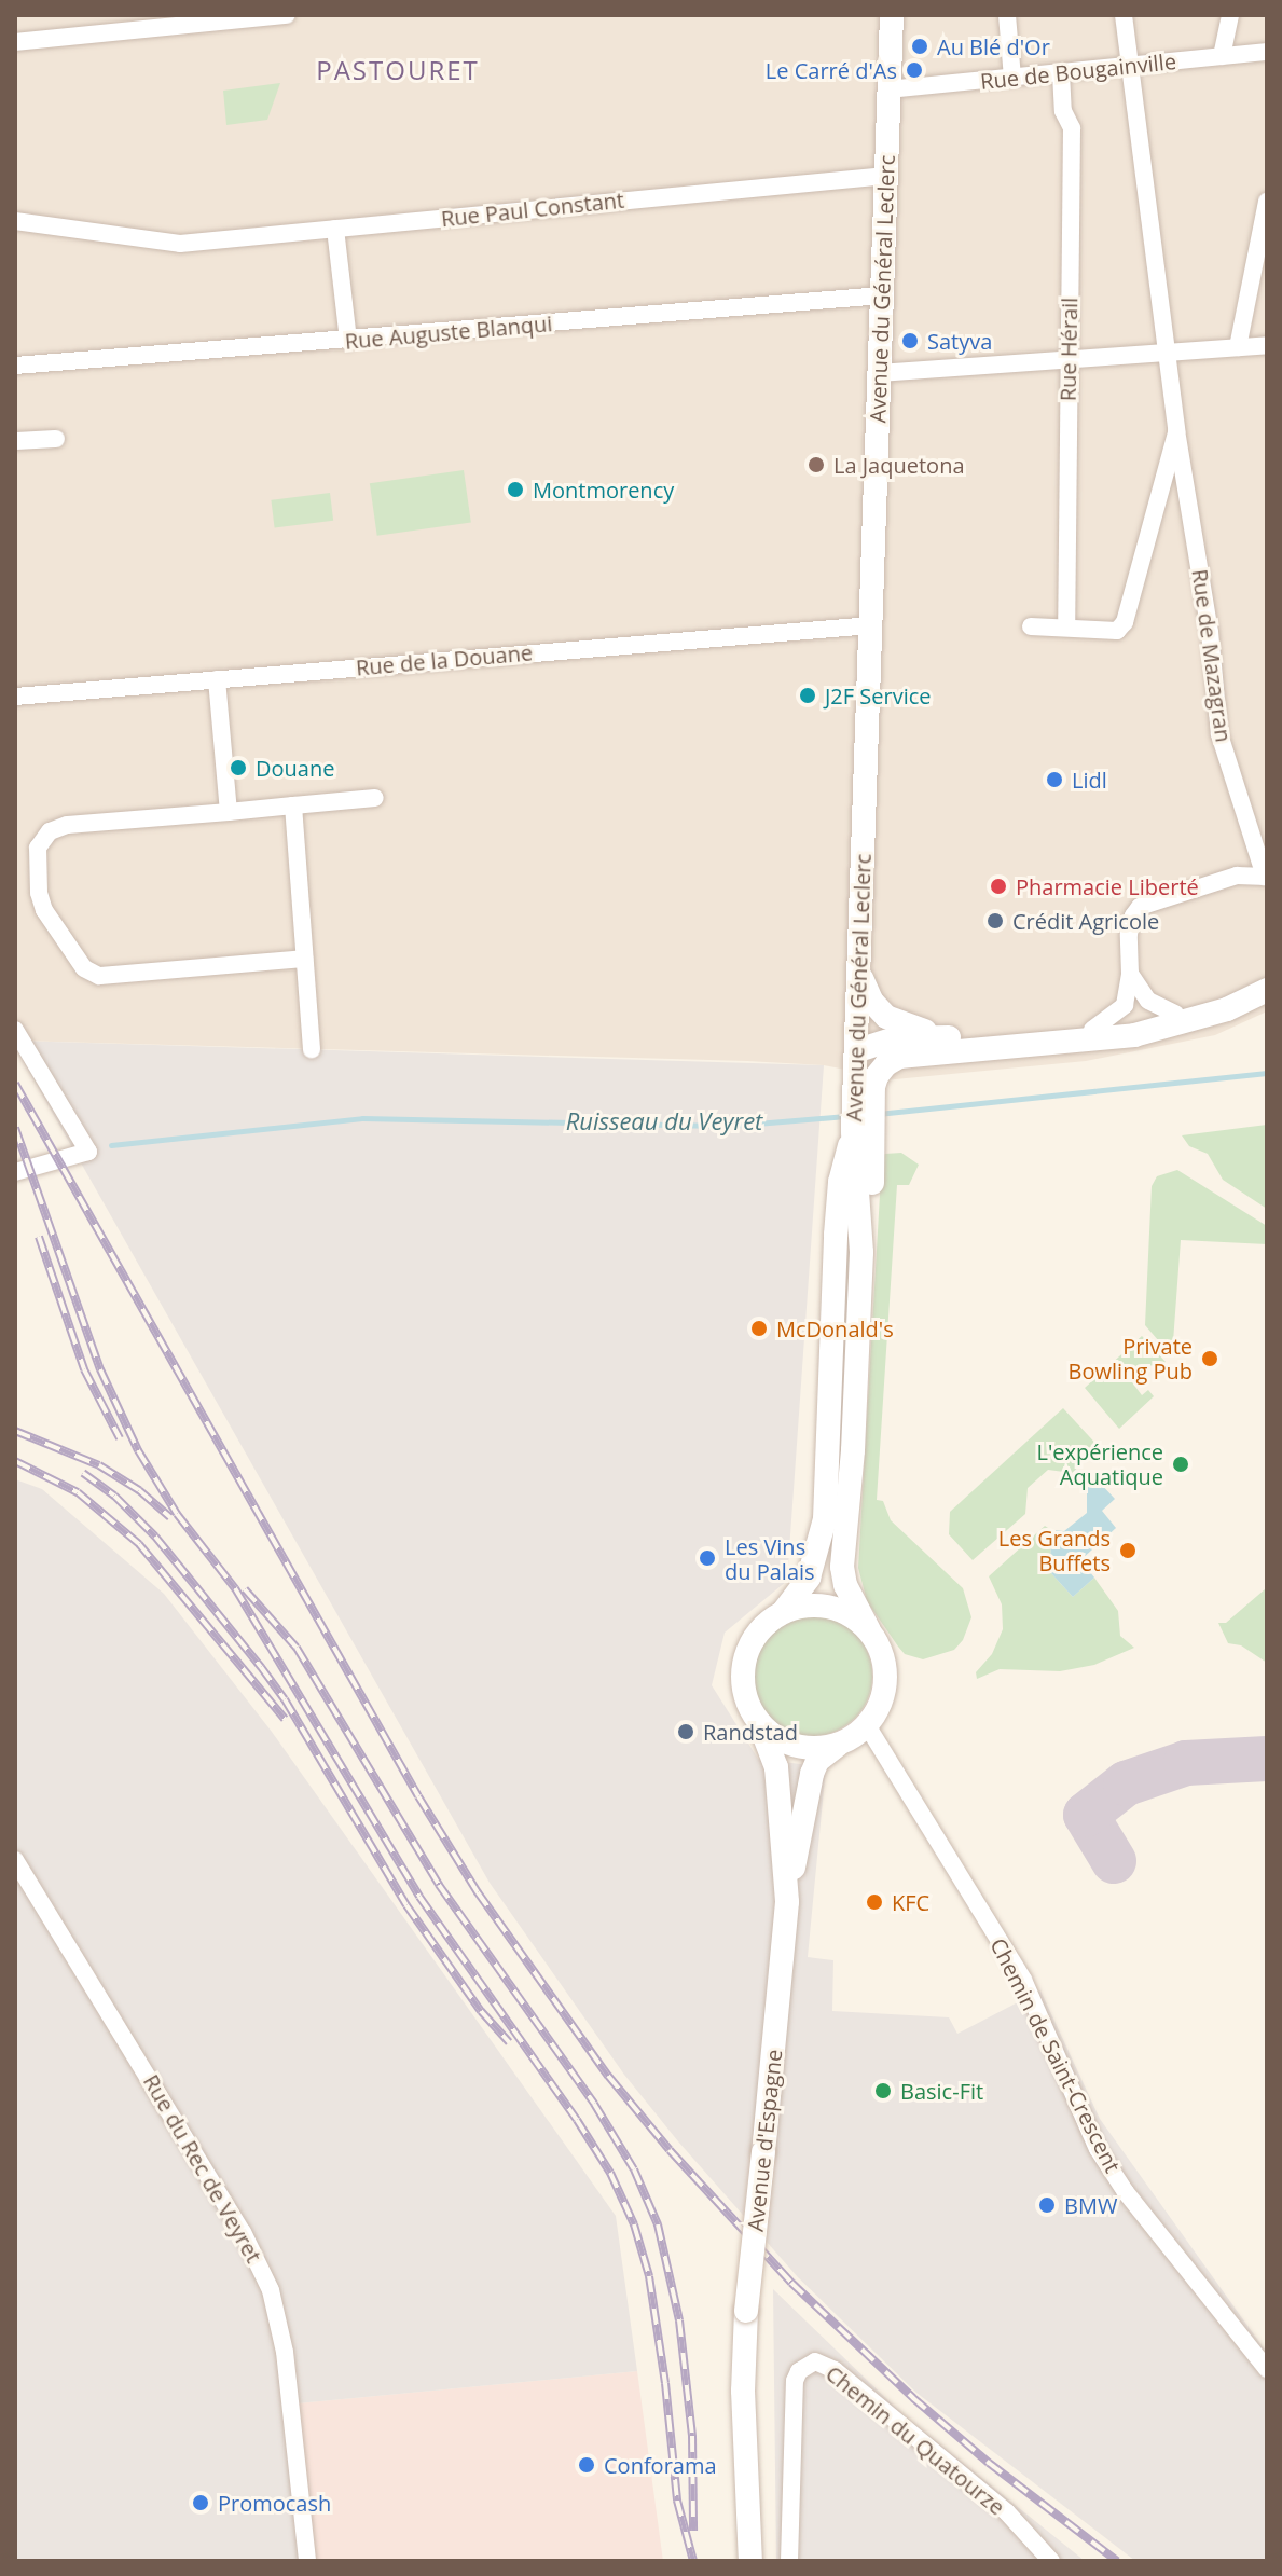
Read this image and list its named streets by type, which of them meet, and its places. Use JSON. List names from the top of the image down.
{
  "streets": {
    "main road": ["Avenue du Général Leclerc", "Avenue d'Espagne"],
    "street": [
      "Rue de Bougainville",
      "Rue Paul Constant",
      "Rue Auguste Blanqui",
      "Rue Hérail",
      "Rue de Mazagran",
      "Rue de la Douane",
      "Chemin de Saint-Crescent",
      "Rue du Rec de Veyret",
      "Chemin du Quatourze"
    ]
  },
  "crossings": [
    ["Rue de Bougainville", "Avenue du Général Leclerc"],
    ["Rue de Bougainville", "Rue Hérail"],
    ["Rue de Bougainville", "Rue de Mazagran"],
    ["Rue Paul Constant", "Avenue du Général Leclerc"],
    ["Avenue du Général Leclerc", "Rue Auguste Blanqui"],
    ["Avenue du Général Leclerc", "Rue de la Douane"],
    ["Avenue du Général Leclerc", "Chemin de Saint-Crescent"],
    ["Avenue du Général Leclerc", "Avenue d'Espagne"],
    ["Rue Hérail", "Rue de Mazagran"],
    ["Chemin de Saint-Crescent", "Avenue d'Espagne"]
  ],
  "districts": ["PASTOURET"],
  "water": ["Ruisseau du Veyret"],
  "places": [
    "Au Blé d'Or",
    "Le Carré d'As",
    "Satyva",
    "La Jaquetona",
    "Montmorency",
    "J2F Service",
    "Douane",
    "Lidl",
    "Pharmacie Liberté",
    "Crédit Agricole",
    "McDonald's",
    "Private Bowling Pub",
    "L'expérience Aquatique",
    "Les Grands Buffets",
    "Les Vins du Palais",
    "Randstad",
    "KFC",
    "Basic-Fit",
    "BMW",
    "Conforama",
    "Promocash"
  ]
}
